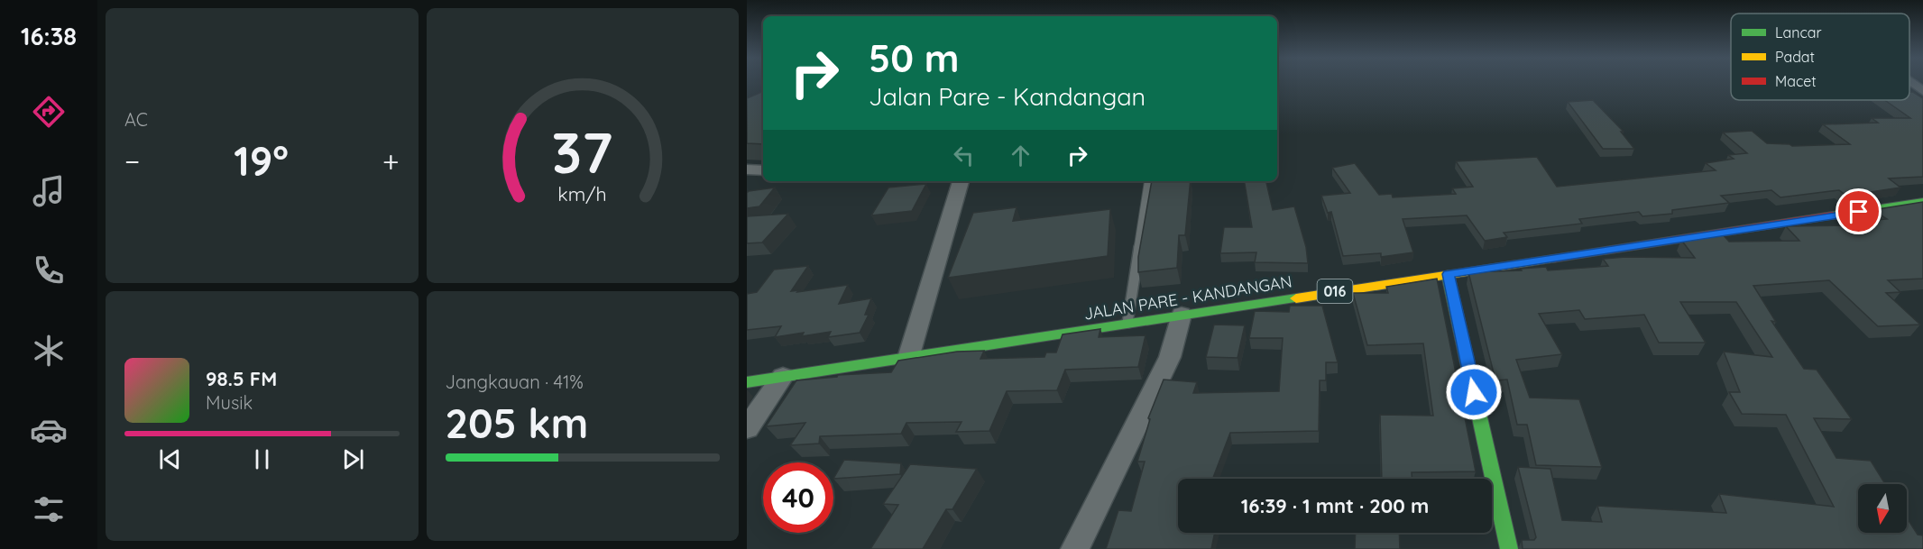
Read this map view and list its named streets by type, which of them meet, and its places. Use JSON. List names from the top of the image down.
{
  "streets": {
    "main road": ["016", "JALAN PARE - KANDANGAN"]
  },
  "legend": ["Lancar", "Padat", "Macet"],
  "north": "bottom",
  "page": {
    "tabs": "16:38",
    "tile": [
      "AC",
      ["Jangkauan · 41%", "205 km"]
    ],
    "turn": ["50 m", "Jalan Pare - Kandangan"],
    "heat": ["−", "19°", "+"],
    "song": ["98.5 FM", "Musik"],
    "limit": "40",
    "trip": "16:39 · 1 mnt · 200 m",
    "gauge": ["37", "km/h"]
  }
}
